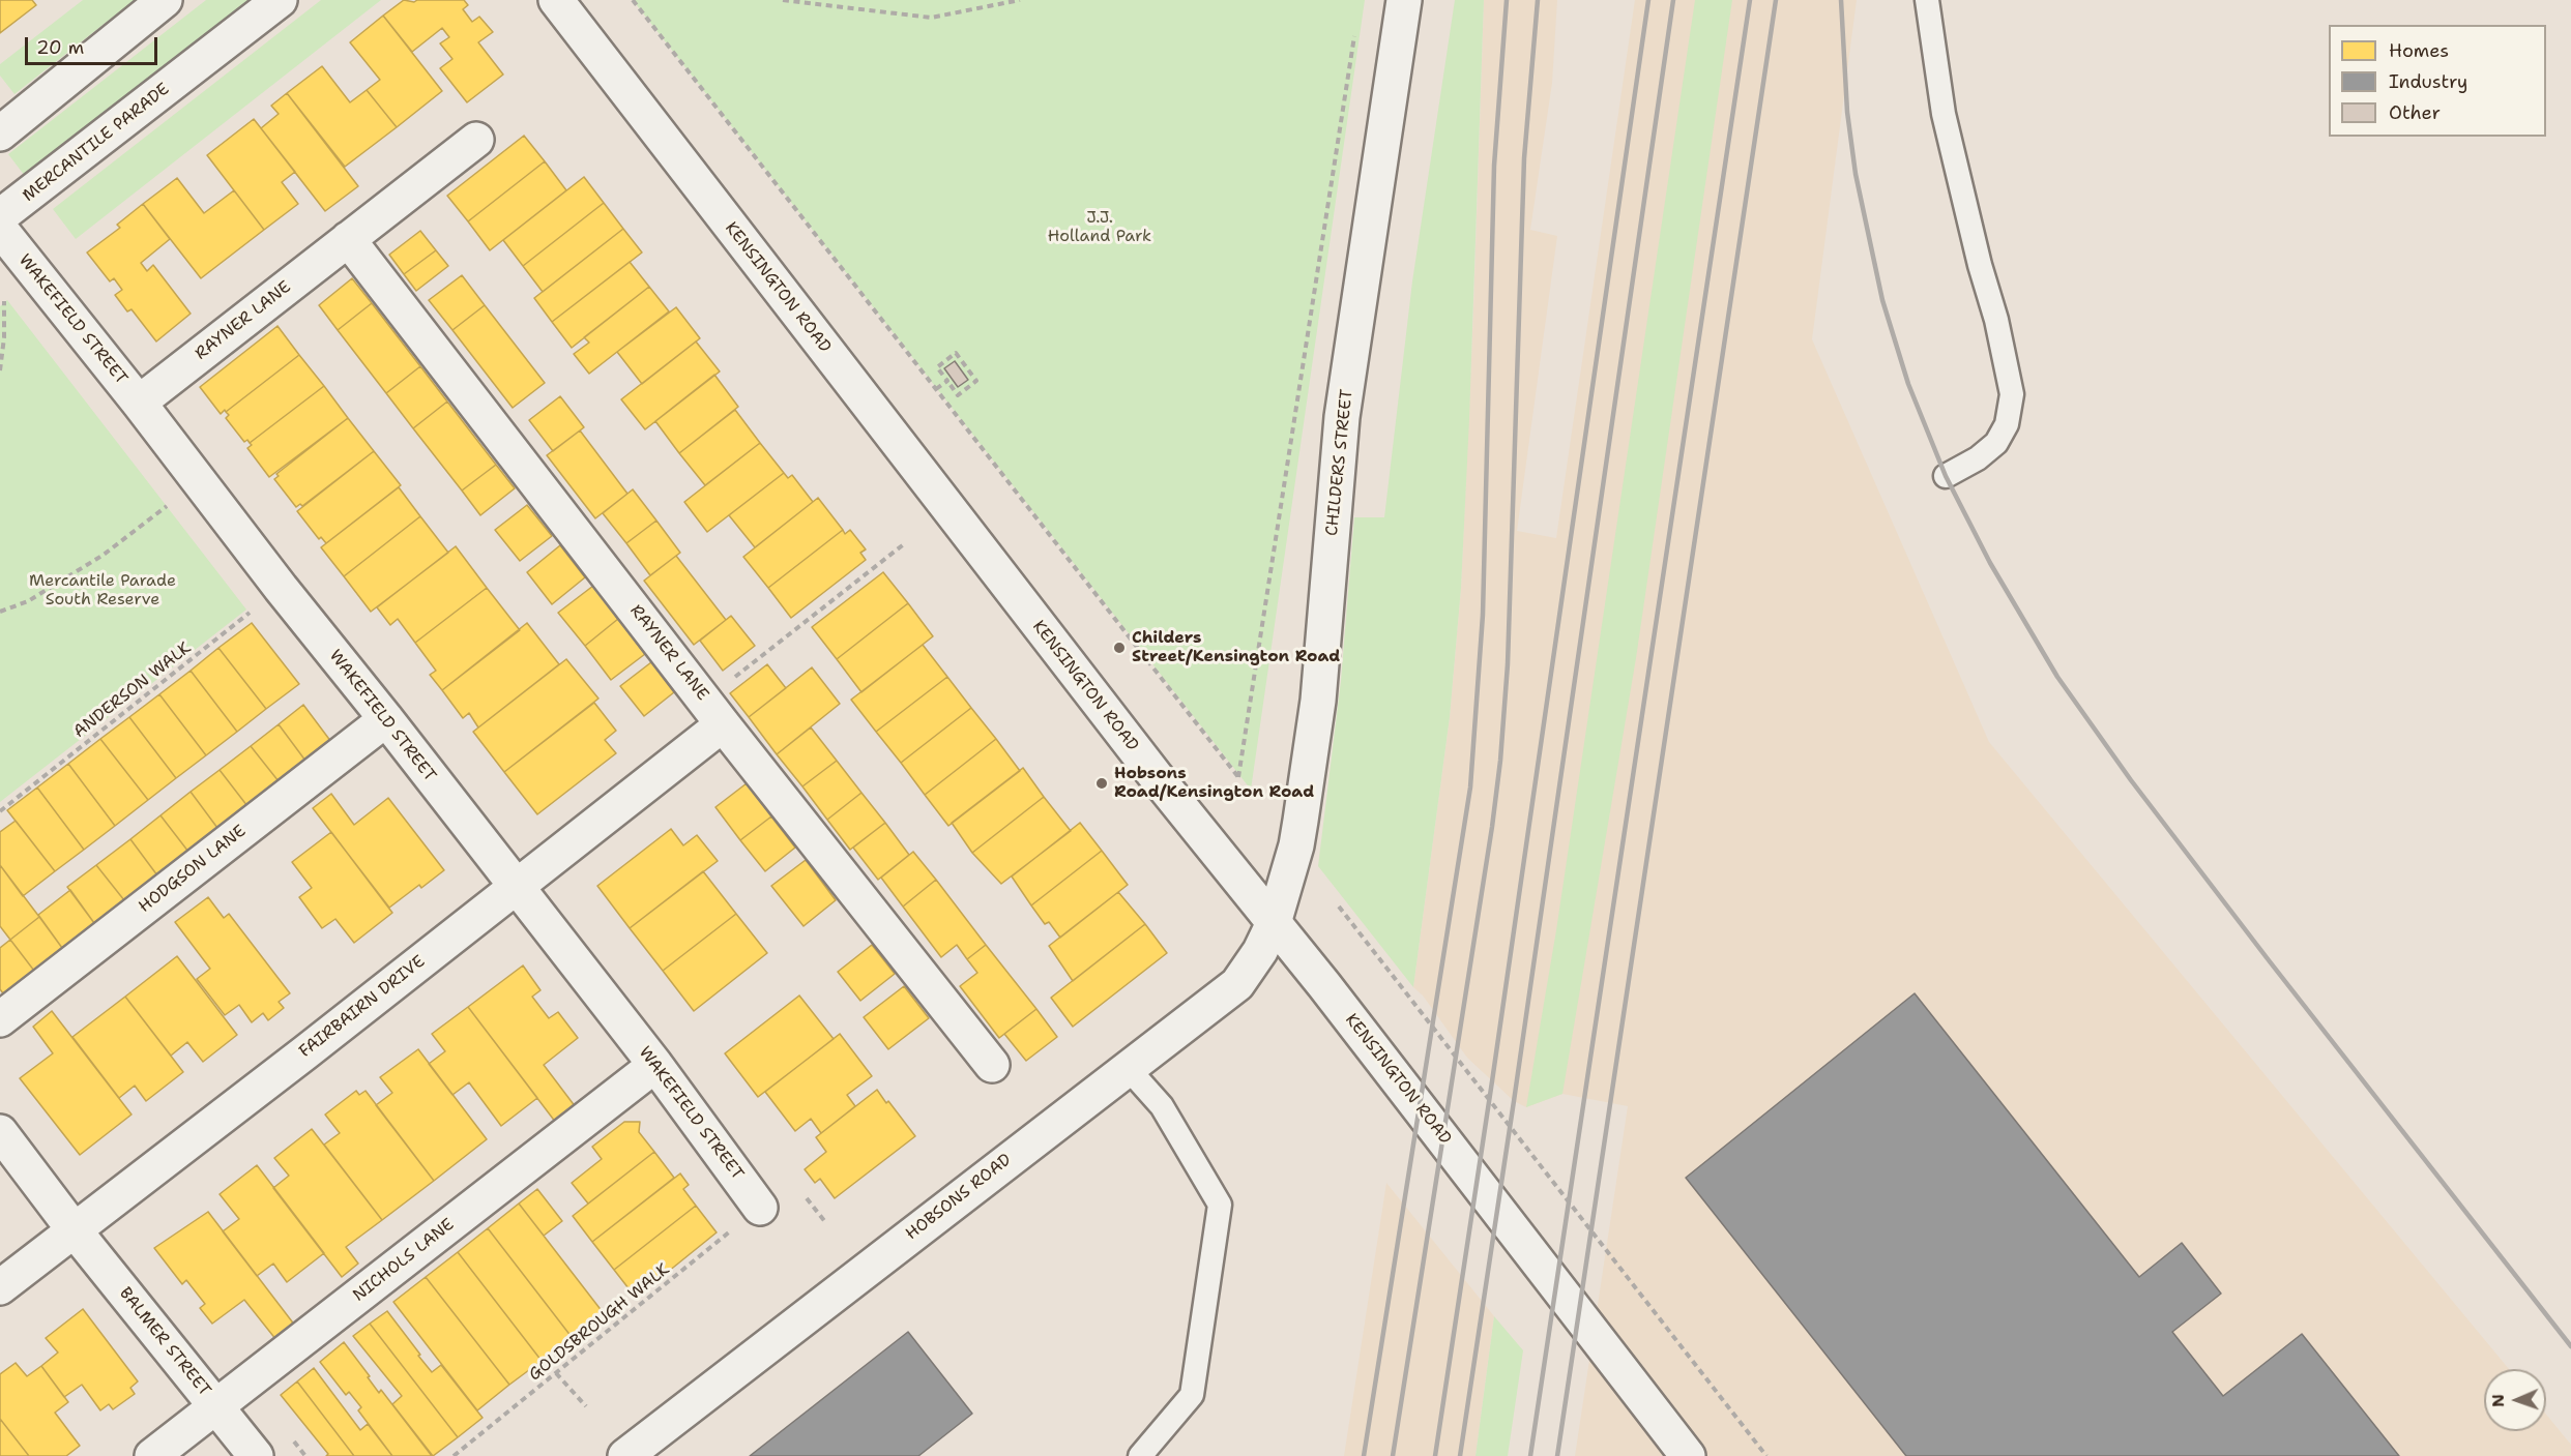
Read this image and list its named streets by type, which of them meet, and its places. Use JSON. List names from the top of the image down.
{
  "streets": {
    "street": [
      "MERCANTILE PARADE",
      "KENSINGTON ROAD",
      "WAKEFIELD STREET",
      "RAYNER LANE",
      "CHILDERS STREET",
      "HODGSON LANE",
      "FAIRBAIRN DRIVE",
      "HOBSONS ROAD",
      "NICHOLS LANE",
      "BALMER STREET"
    ],
    "path": ["ANDERSON WALK", "GOLDSBROUGH WALK"]
  },
  "crossings": [
    ["KENSINGTON ROAD", "CHILDERS STREET"],
    ["KENSINGTON ROAD", "HOBSONS ROAD"],
    ["WAKEFIELD STREET", "RAYNER LANE"],
    ["WAKEFIELD STREET", "ANDERSON WALK"],
    ["WAKEFIELD STREET", "HODGSON LANE"],
    ["WAKEFIELD STREET", "FAIRBAIRN DRIVE"],
    ["WAKEFIELD STREET", "NICHOLS LANE"],
    ["WAKEFIELD STREET", "GOLDSBROUGH WALK"],
    ["RAYNER LANE", "FAIRBAIRN DRIVE"],
    ["CHILDERS STREET", "HOBSONS ROAD"],
    ["FAIRBAIRN DRIVE", "BALMER STREET"],
    ["NICHOLS LANE", "BALMER STREET"]
  ],
  "parks": ["J.J. Holland Park", "Mercantile Parade South Reserve"],
  "places": ["Childers Street/Kensington Road", "Hobsons Road/Kensington Road"],
  "legend": ["Homes", "Industry", "Other"],
  "scale_bar": "20 m",
  "north": "left"
}
